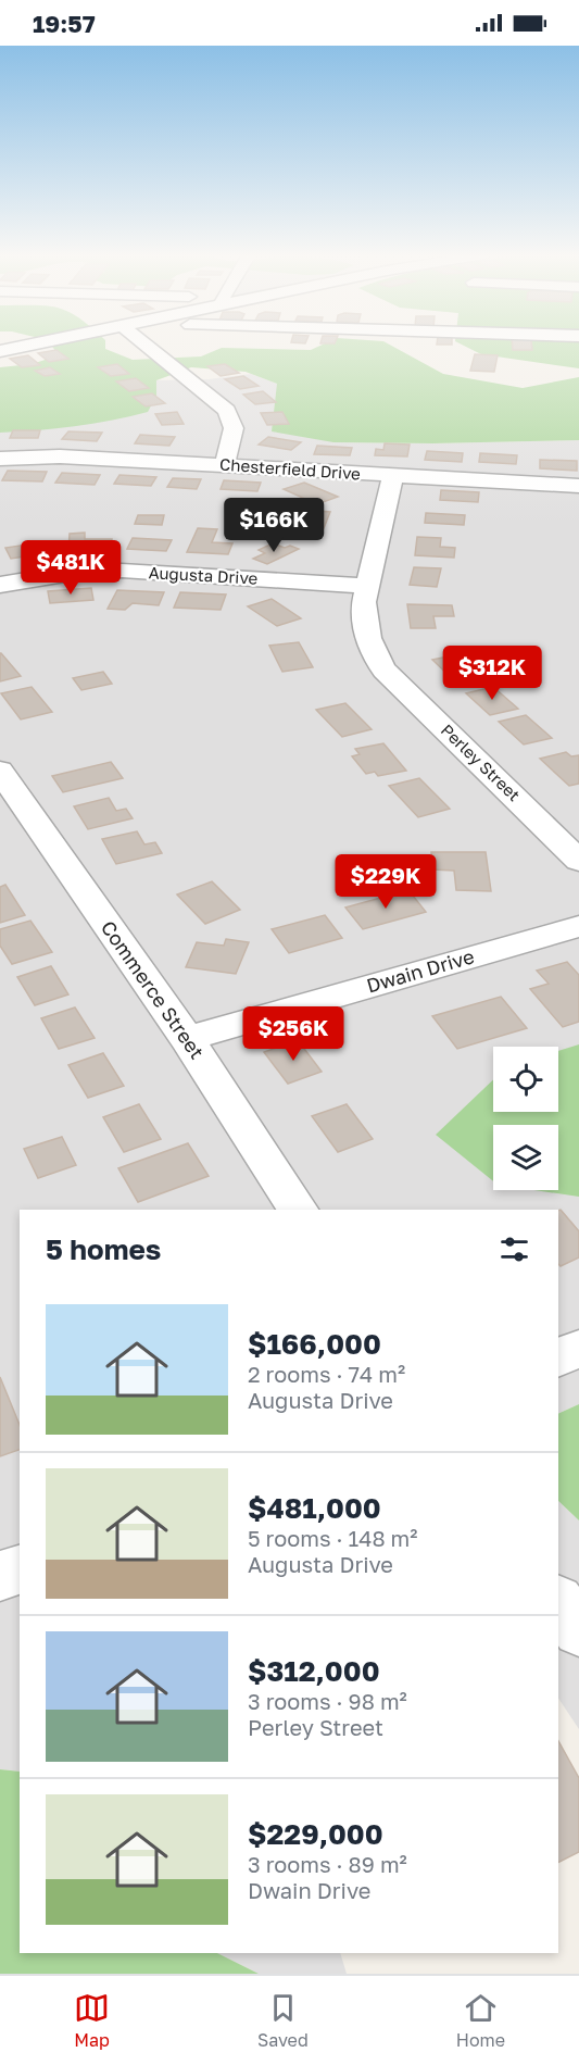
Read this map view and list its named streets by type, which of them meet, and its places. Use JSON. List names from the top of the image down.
{
  "streets": {
    "street": [
      "Chesterfield Drive",
      "Augusta Drive",
      "Perley Street",
      "Dwain Drive",
      "Commerce Street"
    ]
  },
  "crossings": [
    ["Chesterfield Drive", "Perley Street"],
    ["Augusta Drive", "Perley Street"],
    ["Dwain Drive", "Commerce Street"]
  ],
  "page": {
    "status": "19:57",
    "price": [
      "$166K",
      "$481K",
      "$312K",
      "$229K",
      "$256K"
    ],
    "heading": "5 homes",
    "list": [
      {
        "name": "$166,000",
        "note": "2 rooms · 74 m² · Augusta Drive"
      },
      {
        "name": "$481,000",
        "note": "5 rooms · 148 m² · Augusta Drive"
      },
      {
        "name": "$312,000",
        "note": "3 rooms · 98 m² · Perley Street"
      },
      {
        "name": "$229,000",
        "note": "3 rooms · 89 m² · Dwain Drive"
      }
    ],
    "tabs": ["Map", "Saved", "Home"]
  }
}
